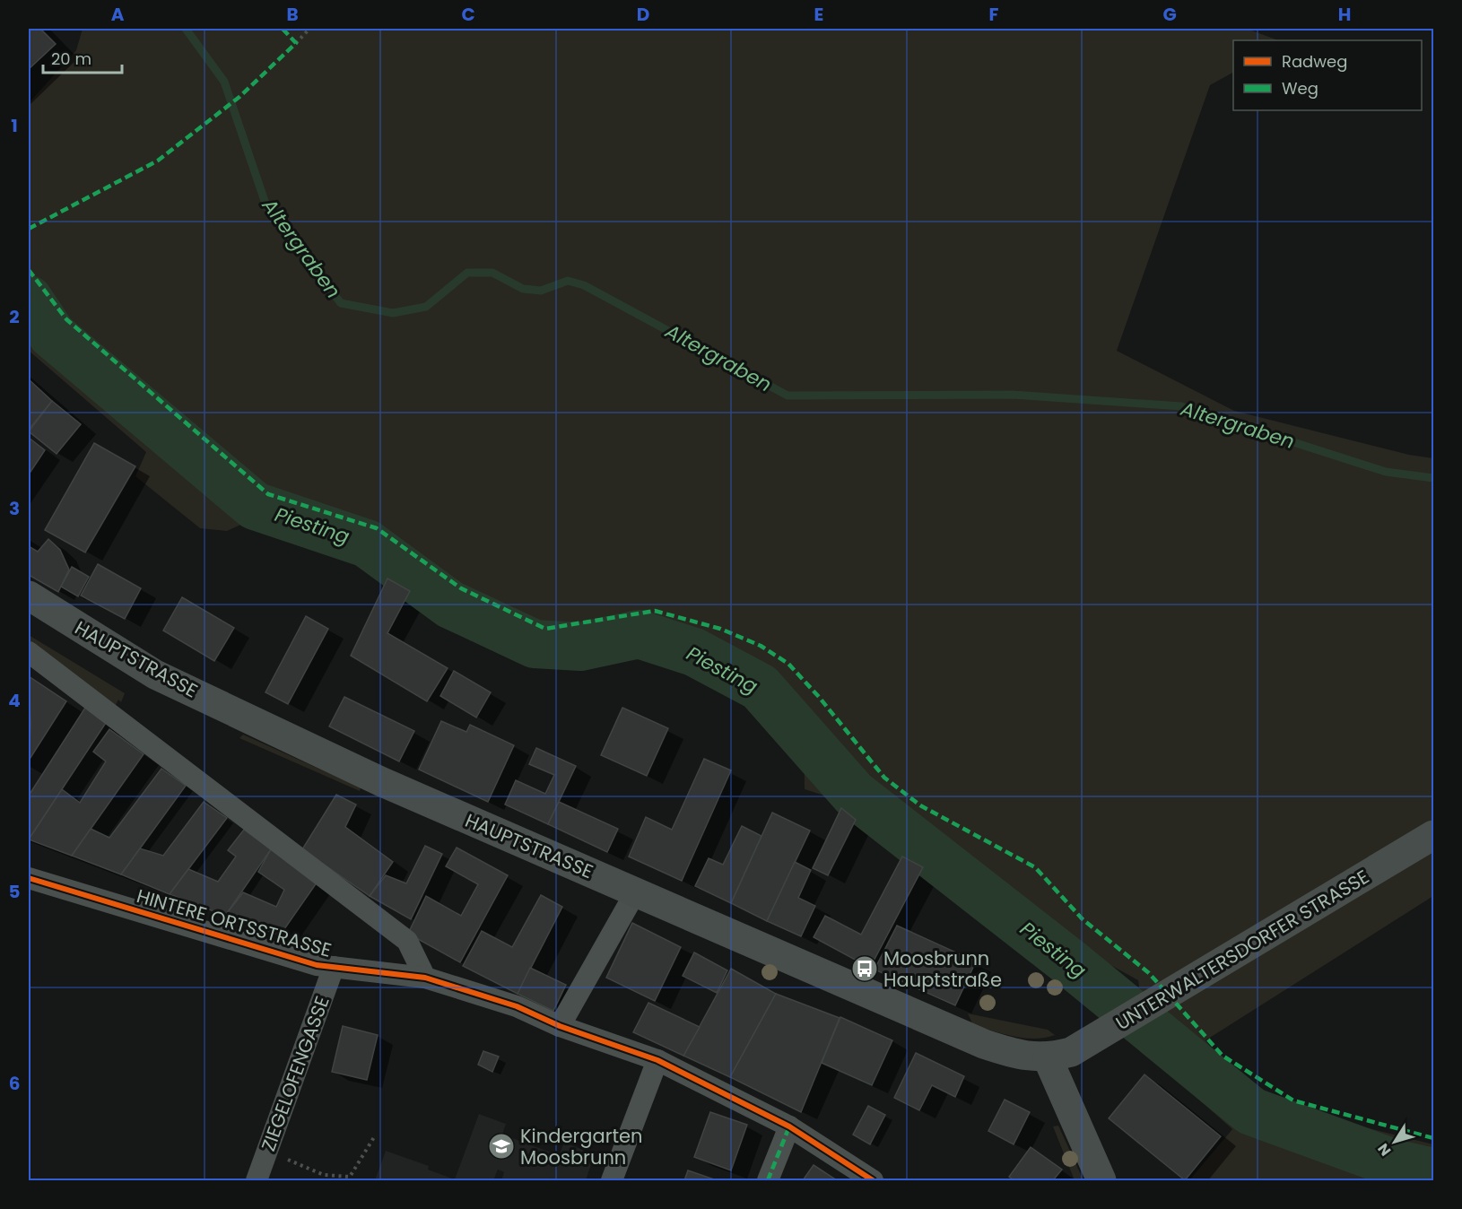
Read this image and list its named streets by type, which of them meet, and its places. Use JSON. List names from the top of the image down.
{
  "streets": {
    "main road": ["HAUPTSTRASSE", "UNTERWALTERSDORFER STRASSE"],
    "street": ["HINTERE ORTSSTRASSE", "ZIEGELOFENGASSE"]
  },
  "crossings": [
    ["HAUPTSTRASSE", "UNTERWALTERSDORFER STRASSE"],
    ["HINTERE ORTSSTRASSE", "ZIEGELOFENGASSE"]
  ],
  "water": ["Altergraben", "Piesting"],
  "places": {
    "bus stop": ["Moosbrunn Hauptstraße"],
    "school or university": ["Kindergarten Moosbrunn"]
  },
  "legend": ["Radweg", "Weg"],
  "scale_bar": "20 m",
  "north": "bottom left",
  "grid": {
    "columns": [
      "A",
      "B",
      "C",
      "D",
      "E",
      "F",
      "G",
      "H"
    ],
    "rows": [
      "1",
      "2",
      "3",
      "4",
      "5",
      "6"
    ]
  }
}
